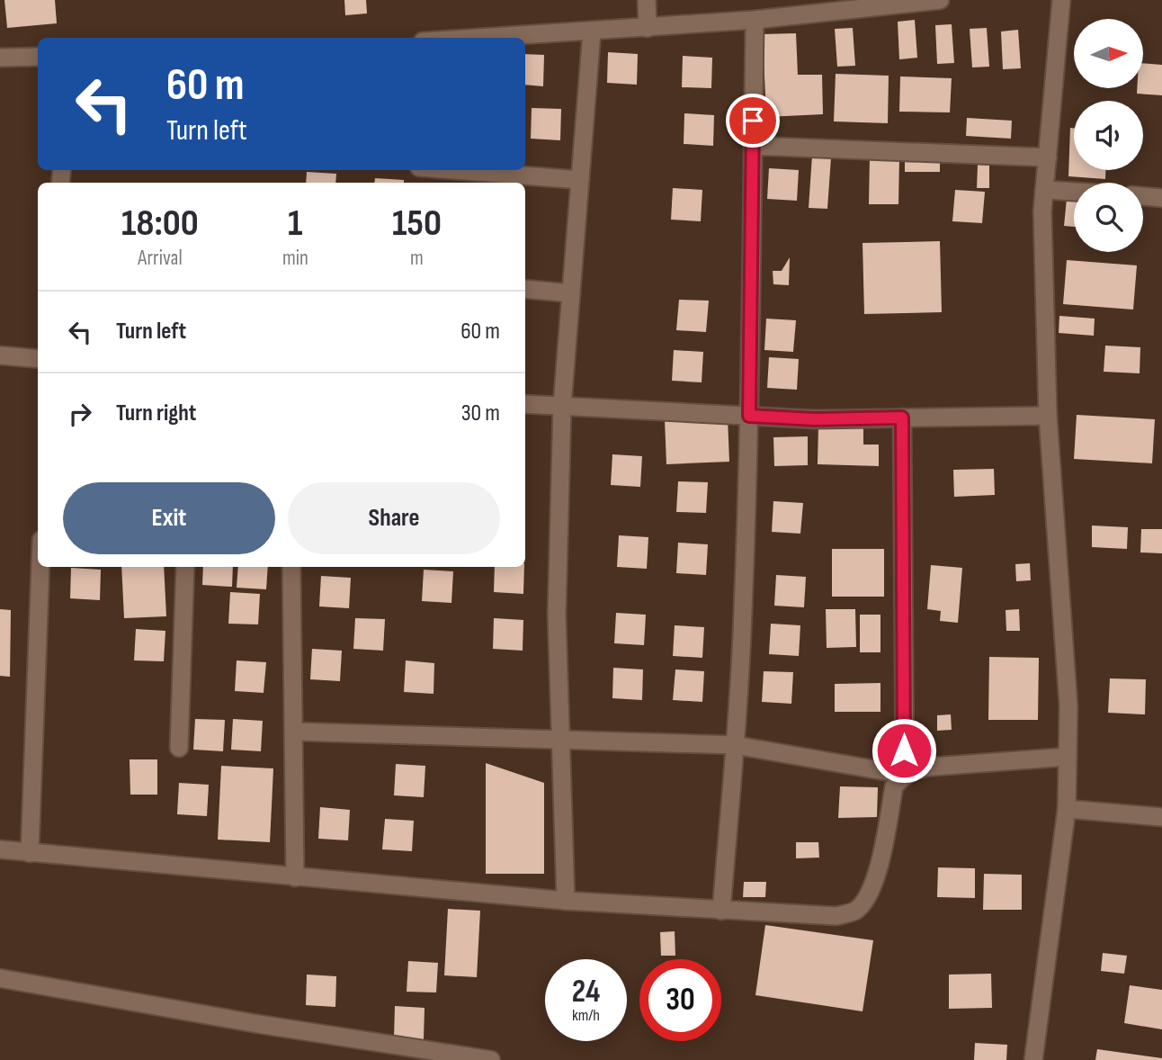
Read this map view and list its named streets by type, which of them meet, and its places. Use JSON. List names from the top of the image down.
{
  "north": "right",
  "page": {
    "turn": ["60 m", "Turn left"],
    "eta": [
      "18:00",
      "Arrival",
      "1",
      "min",
      "150",
      "m"
    ],
    "list": [
      {
        "name": "Turn left",
        "value": "60 m"
      },
      {
        "name": "Turn right",
        "value": "30 m"
      }
    ],
    "buttons": ["Exit", "Share"],
    "speed": "24 km/h",
    "limit": "30"
  }
}
